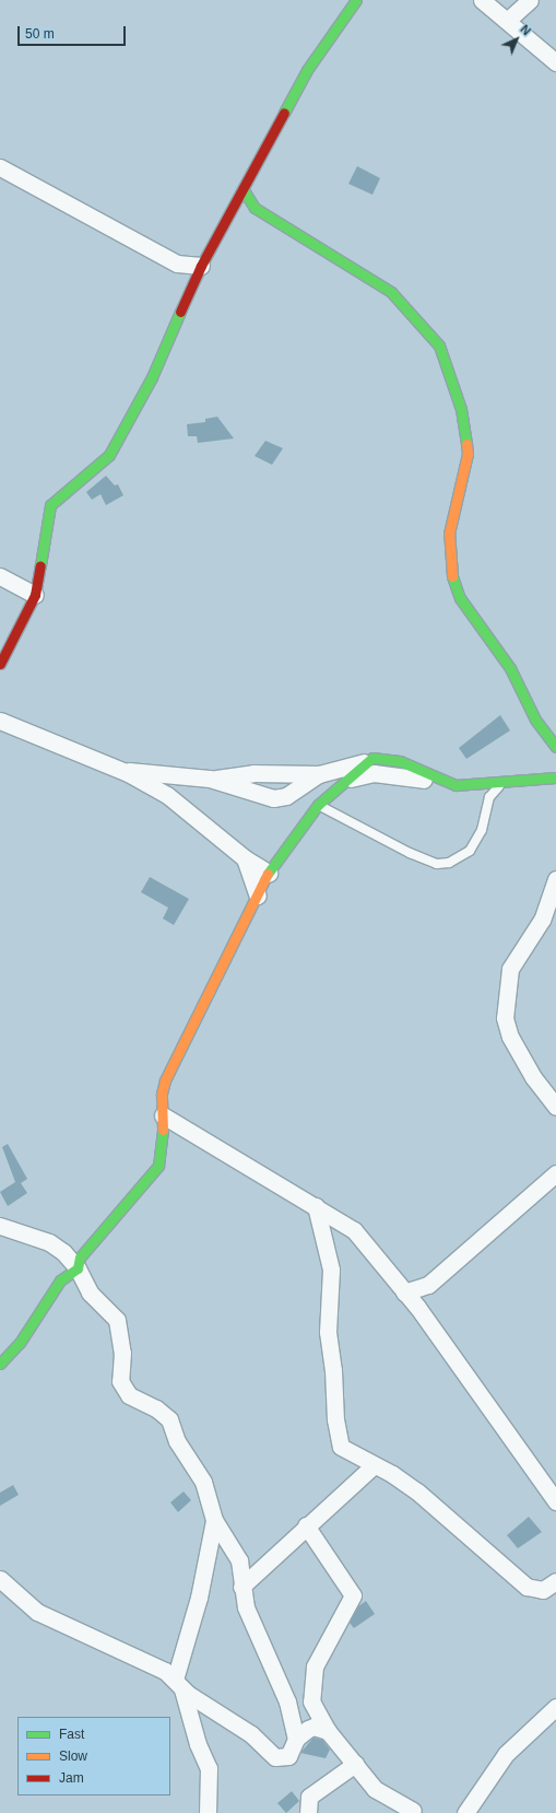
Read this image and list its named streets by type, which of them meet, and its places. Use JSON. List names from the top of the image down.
{
  "legend": ["Fast", "Slow", "Jam"],
  "scale_bar": "50 m",
  "north": "top right"
}
